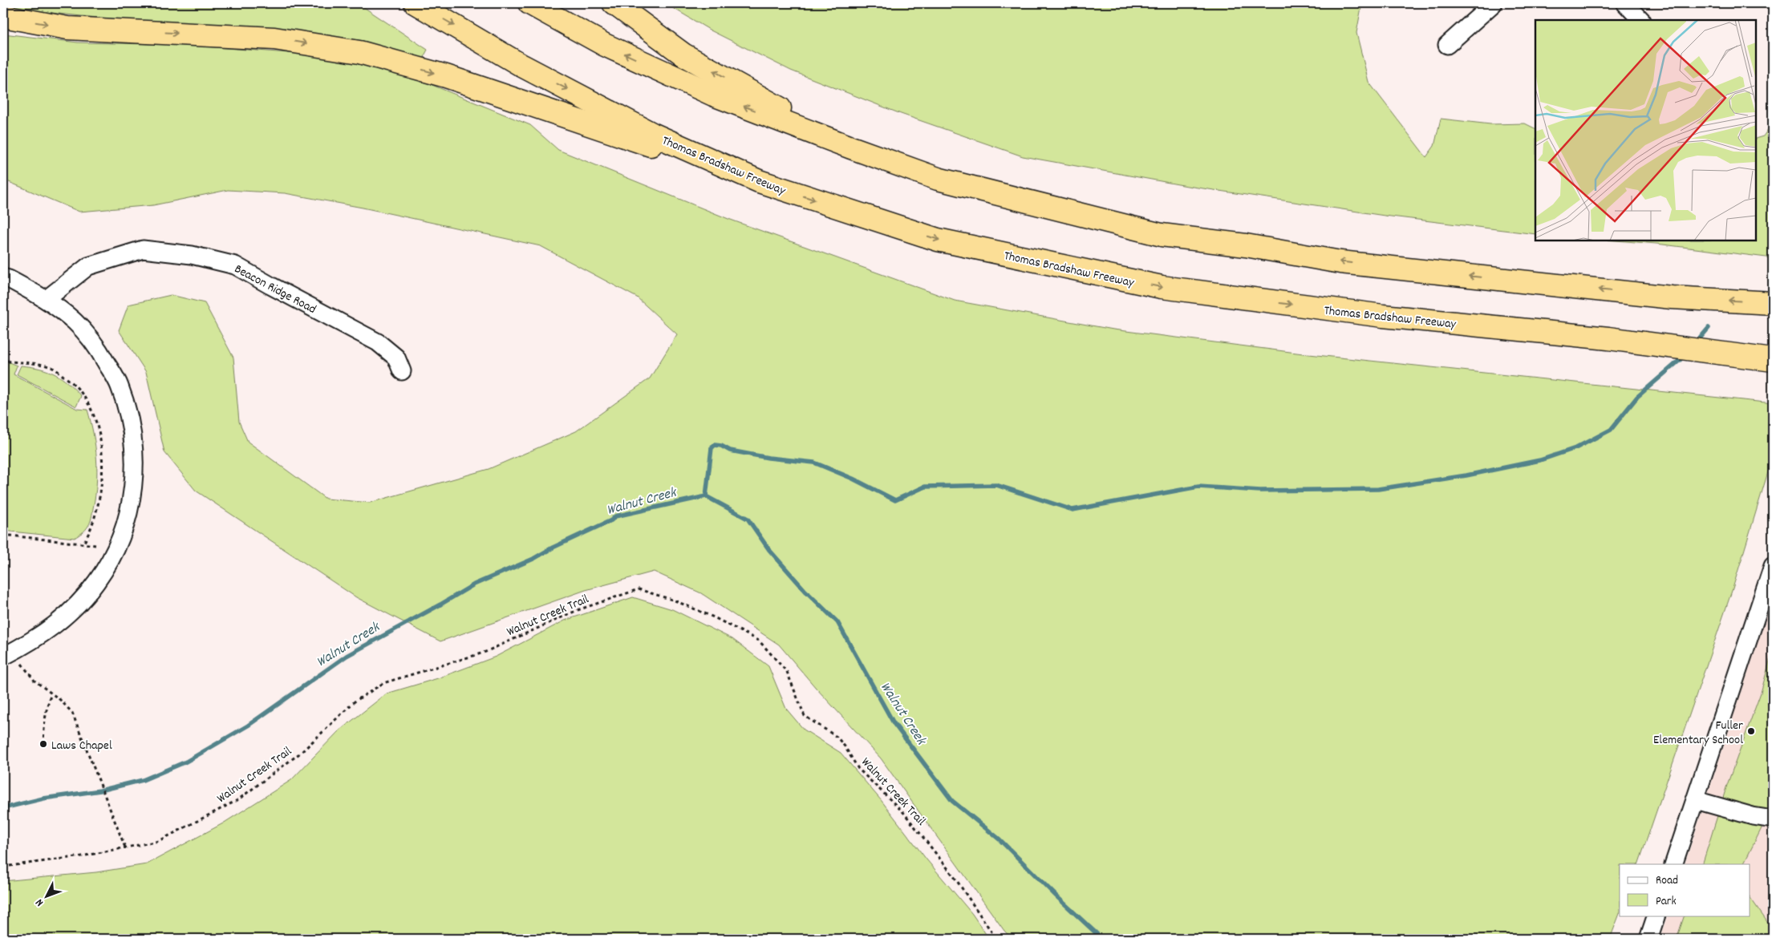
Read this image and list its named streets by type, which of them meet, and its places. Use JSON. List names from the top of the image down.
{
  "streets": {
    "highway": ["Thomas Bradshaw Freeway"],
    "street": ["Beacon Ridge Road"],
    "path": ["Walnut Creek Trail"]
  },
  "water": ["Walnut Creek"],
  "places": ["Fuller Elementary School", "Laws Chapel"],
  "legend": ["Road", "Park"],
  "north": "bottom left"
}
